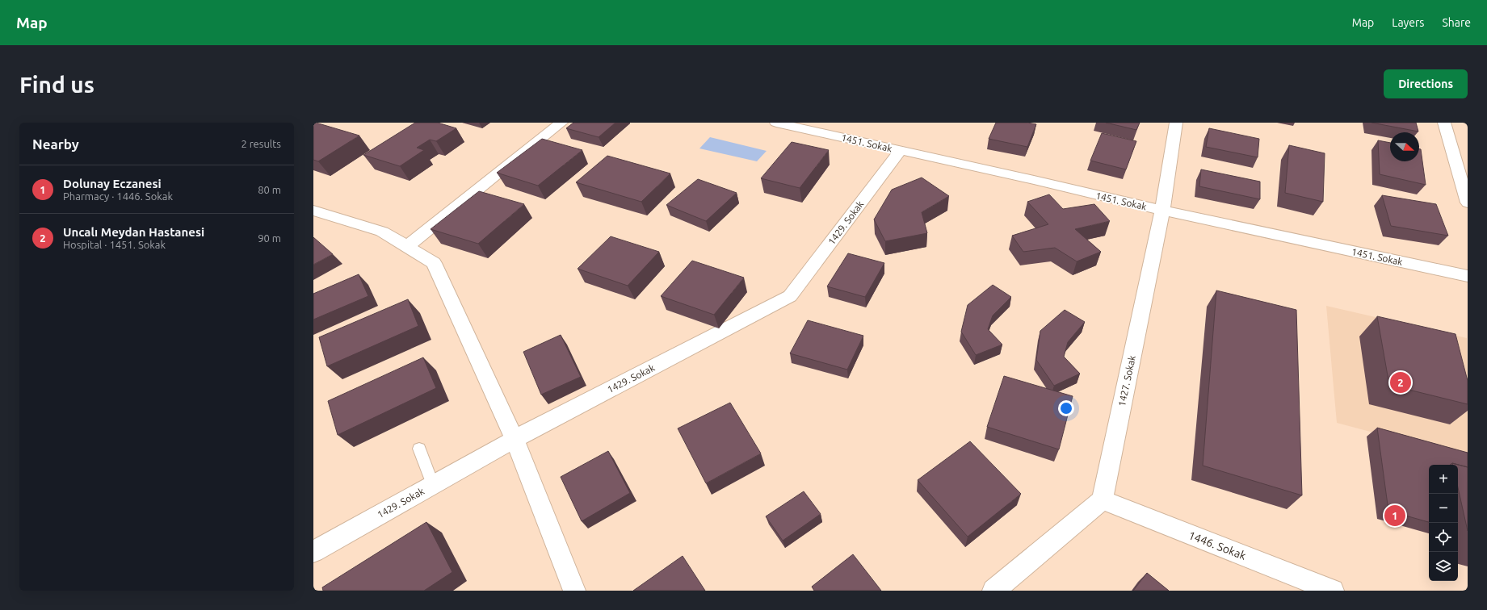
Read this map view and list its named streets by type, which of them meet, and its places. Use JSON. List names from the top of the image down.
{
  "streets": {
    "street": [
      "1451. Sokak",
      "1429. Sokak",
      "1427. Sokak",
      "1446. Sokak"
    ]
  },
  "crossings": [
    ["1451. Sokak", "1429. Sokak"],
    ["1451. Sokak", "1427. Sokak"],
    ["1427. Sokak", "1446. Sokak"]
  ],
  "north": "right",
  "page": {
    "header": "Map",
    "nav": ["Map", "Layers", "Share"],
    "buttons": "Directions",
    "title": "Find us",
    "heading": ["Nearby", "2 results"],
    "list": [
      {
        "mark": "1",
        "name": "Dolunay Eczanesi",
        "note": "Pharmacy · 1446. Sokak",
        "value": "80 m"
      },
      {
        "mark": "2",
        "name": "Uncalı Meydan Hastanesi",
        "note": "Hospital · 1451. Sokak",
        "value": "90 m"
      }
    ],
    "pins": ["2", "1"],
    "map_buttons": ["+", "−"]
  }
}
